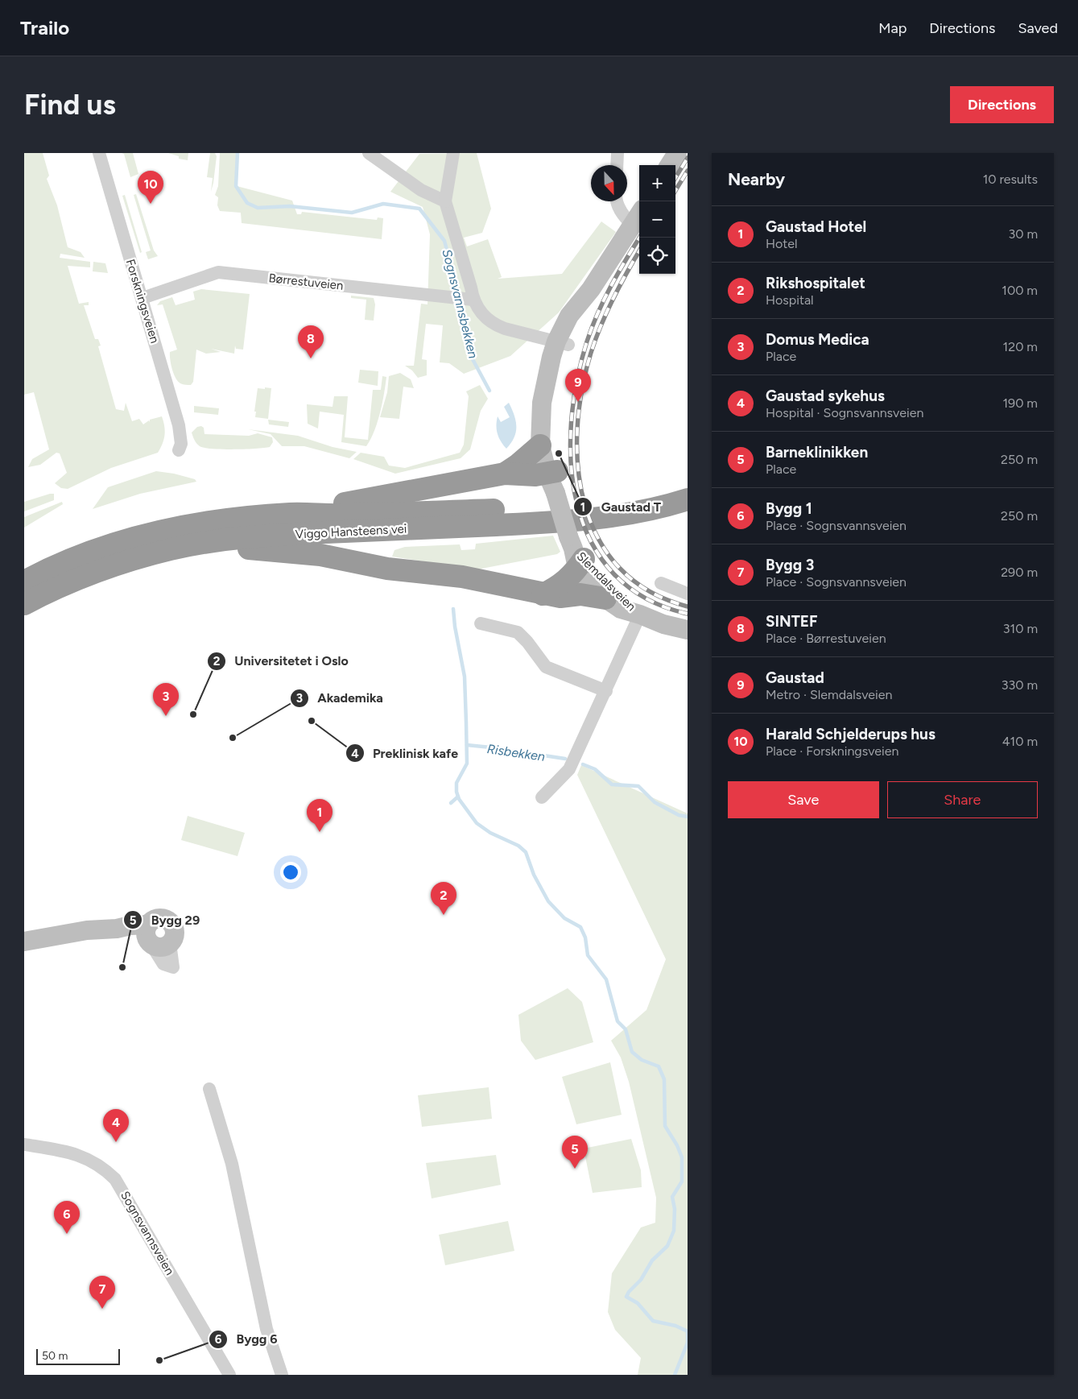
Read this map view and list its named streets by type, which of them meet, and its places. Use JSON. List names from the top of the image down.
{
  "streets": {
    "highway": ["Viggo Hansteens vei"],
    "main road": ["Slemdalsveien"],
    "street": ["Børrestuveien", "Forskningsveien", "Sognsvannsveien"]
  },
  "crossings": [
    ["Børrestuveien", "Forskningsveien"]
  ],
  "water": ["Sognsvannsbekken", "Risbekken"],
  "places": [
    "Gaustad T",
    "Universitetet i Oslo",
    "Preklinisk kafe",
    "Akademika",
    "Bygg 29",
    "Bygg 6"
  ],
  "scale_bar": "50 m",
  "north": "bottom",
  "page": {
    "header": "Trailo",
    "nav": ["Map", "Directions", "Saved"],
    "buttons": [
      "Directions",
      ["Save", "Share"]
    ],
    "title": "Find us",
    "heading": ["Nearby", "10 results"],
    "map_buttons": ["+", "−"],
    "pins": [
      "10",
      "8",
      "9",
      "3",
      "1",
      "2",
      "4",
      "5",
      "6",
      "7"
    ],
    "list": [
      {
        "mark": "1",
        "name": "Gaustad Hotel",
        "note": "Hotel",
        "value": "30 m"
      },
      {
        "mark": "2",
        "name": "Rikshospitalet",
        "note": "Hospital",
        "value": "100 m"
      },
      {
        "mark": "3",
        "name": "Domus Medica",
        "note": "Place",
        "value": "120 m"
      },
      {
        "mark": "4",
        "name": "Gaustad sykehus",
        "note": "Hospital · Sognsvannsveien",
        "value": "190 m"
      },
      {
        "mark": "5",
        "name": "Barneklinikken",
        "note": "Place",
        "value": "250 m"
      },
      {
        "mark": "6",
        "name": "Bygg 1",
        "note": "Place · Sognsvannsveien",
        "value": "250 m"
      },
      {
        "mark": "7",
        "name": "Bygg 3",
        "note": "Place · Sognsvannsveien",
        "value": "290 m"
      },
      {
        "mark": "8",
        "name": "SINTEF",
        "note": "Place · Børrestuveien",
        "value": "310 m"
      },
      {
        "mark": "9",
        "name": "Gaustad",
        "note": "Metro · Slemdalsveien",
        "value": "330 m"
      },
      {
        "mark": "10",
        "name": "Harald Schjelderups hus",
        "note": "Place · Forskningsveien",
        "value": "410 m"
      }
    ],
    "scale": "50 m"
  }
}
